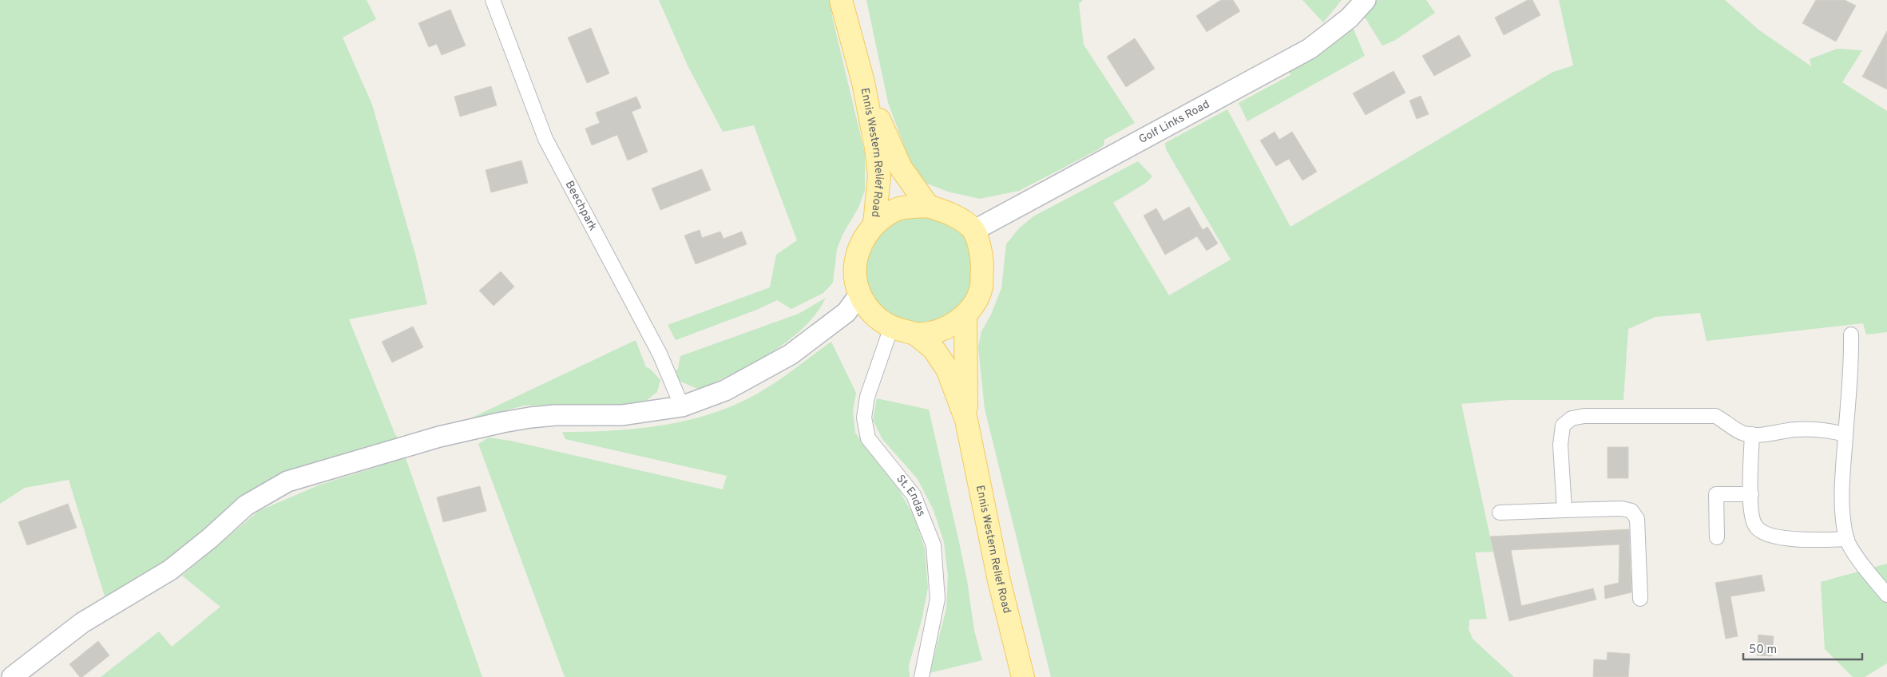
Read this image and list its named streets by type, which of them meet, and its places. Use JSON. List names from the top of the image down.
{
  "streets": {
    "main road": ["Golf Links Road", "Ennis Western Relief Road"],
    "street": ["Beechpark", "St. Endas"]
  },
  "crossings": [
    ["Golf Links Road", "Ennis Western Relief Road"],
    ["Golf Links Road", "St. Endas"],
    ["Ennis Western Relief Road", "St. Endas"]
  ],
  "scale_bar": "50 m"
}
